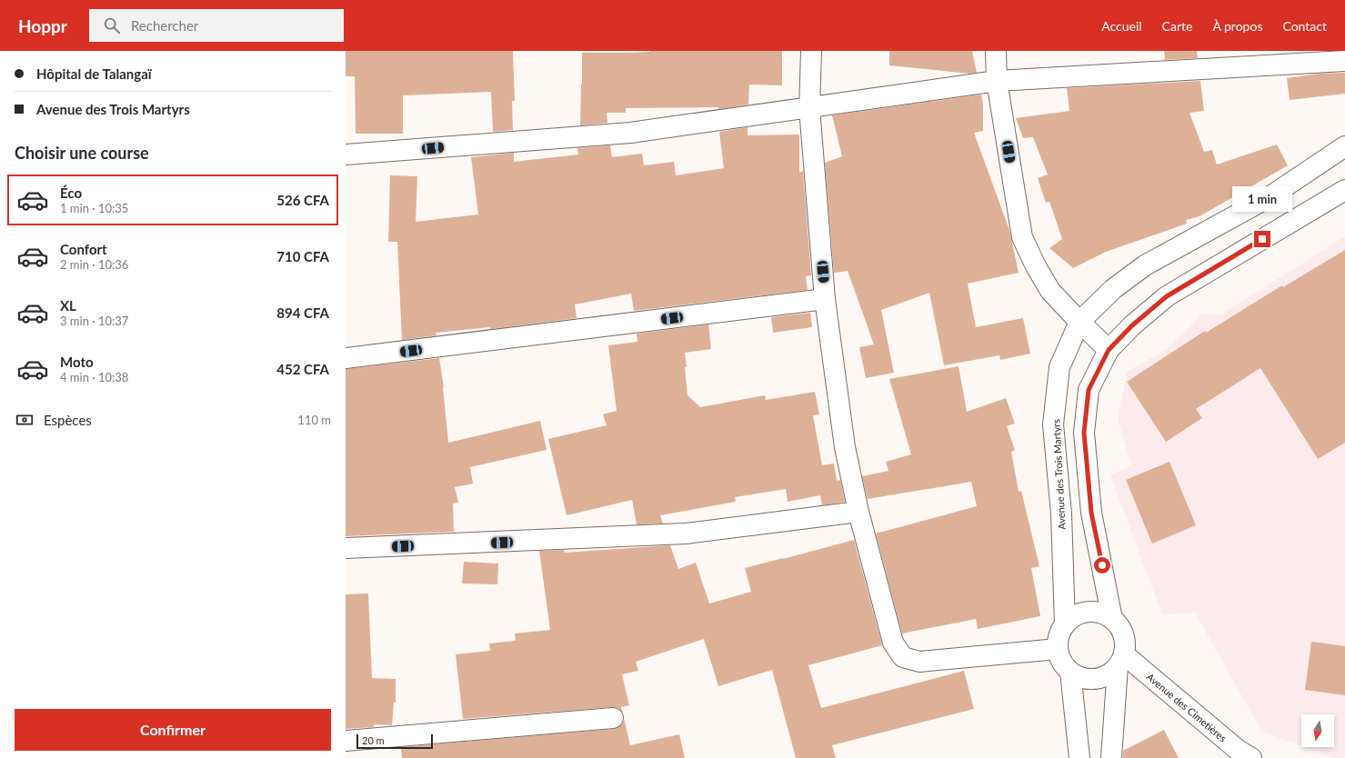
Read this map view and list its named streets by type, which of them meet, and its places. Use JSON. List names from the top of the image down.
{
  "streets": {
    "main road": ["Avenue des Trois Martyrs", "Avenue des Cimetières"]
  },
  "crossings": [
    ["Avenue des Trois Martyrs", "Avenue des Cimetières"]
  ],
  "scale_bar": "20 m",
  "north": "bottom",
  "page": {
    "header": "Hoppr",
    "search": "Rechercher",
    "nav": [
      "Accueil",
      "Carte",
      "À propos",
      "Contact"
    ],
    "banner": ["Hôpital de Talangaï", "Avenue des Trois Martyrs"],
    "heading": "Choisir une course",
    "list": [
      {
        "name": "Éco",
        "note": "1 min · 10:35",
        "value": "526 CFA"
      },
      {
        "name": "Confort",
        "note": "2 min · 10:36",
        "value": "710 CFA"
      },
      {
        "name": "XL",
        "note": "3 min · 10:37",
        "value": "894 CFA"
      },
      {
        "name": "Moto",
        "note": "4 min · 10:38",
        "value": "452 CFA"
      }
    ],
    "bubble": "1 min",
    "pay": ["Espèces", "110 m"],
    "buttons": "Confirmer",
    "scale": "20 m"
  }
}
